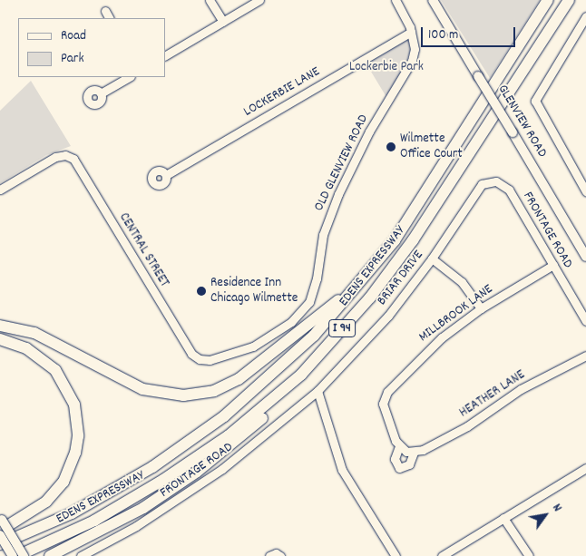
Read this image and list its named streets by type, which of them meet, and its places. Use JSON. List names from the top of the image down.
{
  "streets": {
    "highway": ["EDENS EXPRESSWAY", "I 94"],
    "main road": ["GLENVIEW ROAD"],
    "street": [
      "LOCKERBIE LANE",
      "OLD GLENVIEW ROAD",
      "FRONTAGE ROAD",
      "CENTRAL STREET",
      "BRIAR DRIVE",
      "MILLBROOK LANE",
      "HEATHER LANE"
    ]
  },
  "crossings": [
    ["LOCKERBIE LANE", "OLD GLENVIEW ROAD"],
    ["OLD GLENVIEW ROAD", "CENTRAL STREET"],
    ["FRONTAGE ROAD", "BRIAR DRIVE"],
    ["FRONTAGE ROAD", "MILLBROOK LANE"],
    ["MILLBROOK LANE", "HEATHER LANE"]
  ],
  "parks": ["Lockerbie Park"],
  "places": ["Wilmette Office Court", "Residence Inn Chicago Wilmette"],
  "legend": ["Road", "Park"],
  "scale_bar": "100 m",
  "north": "top right"
}
